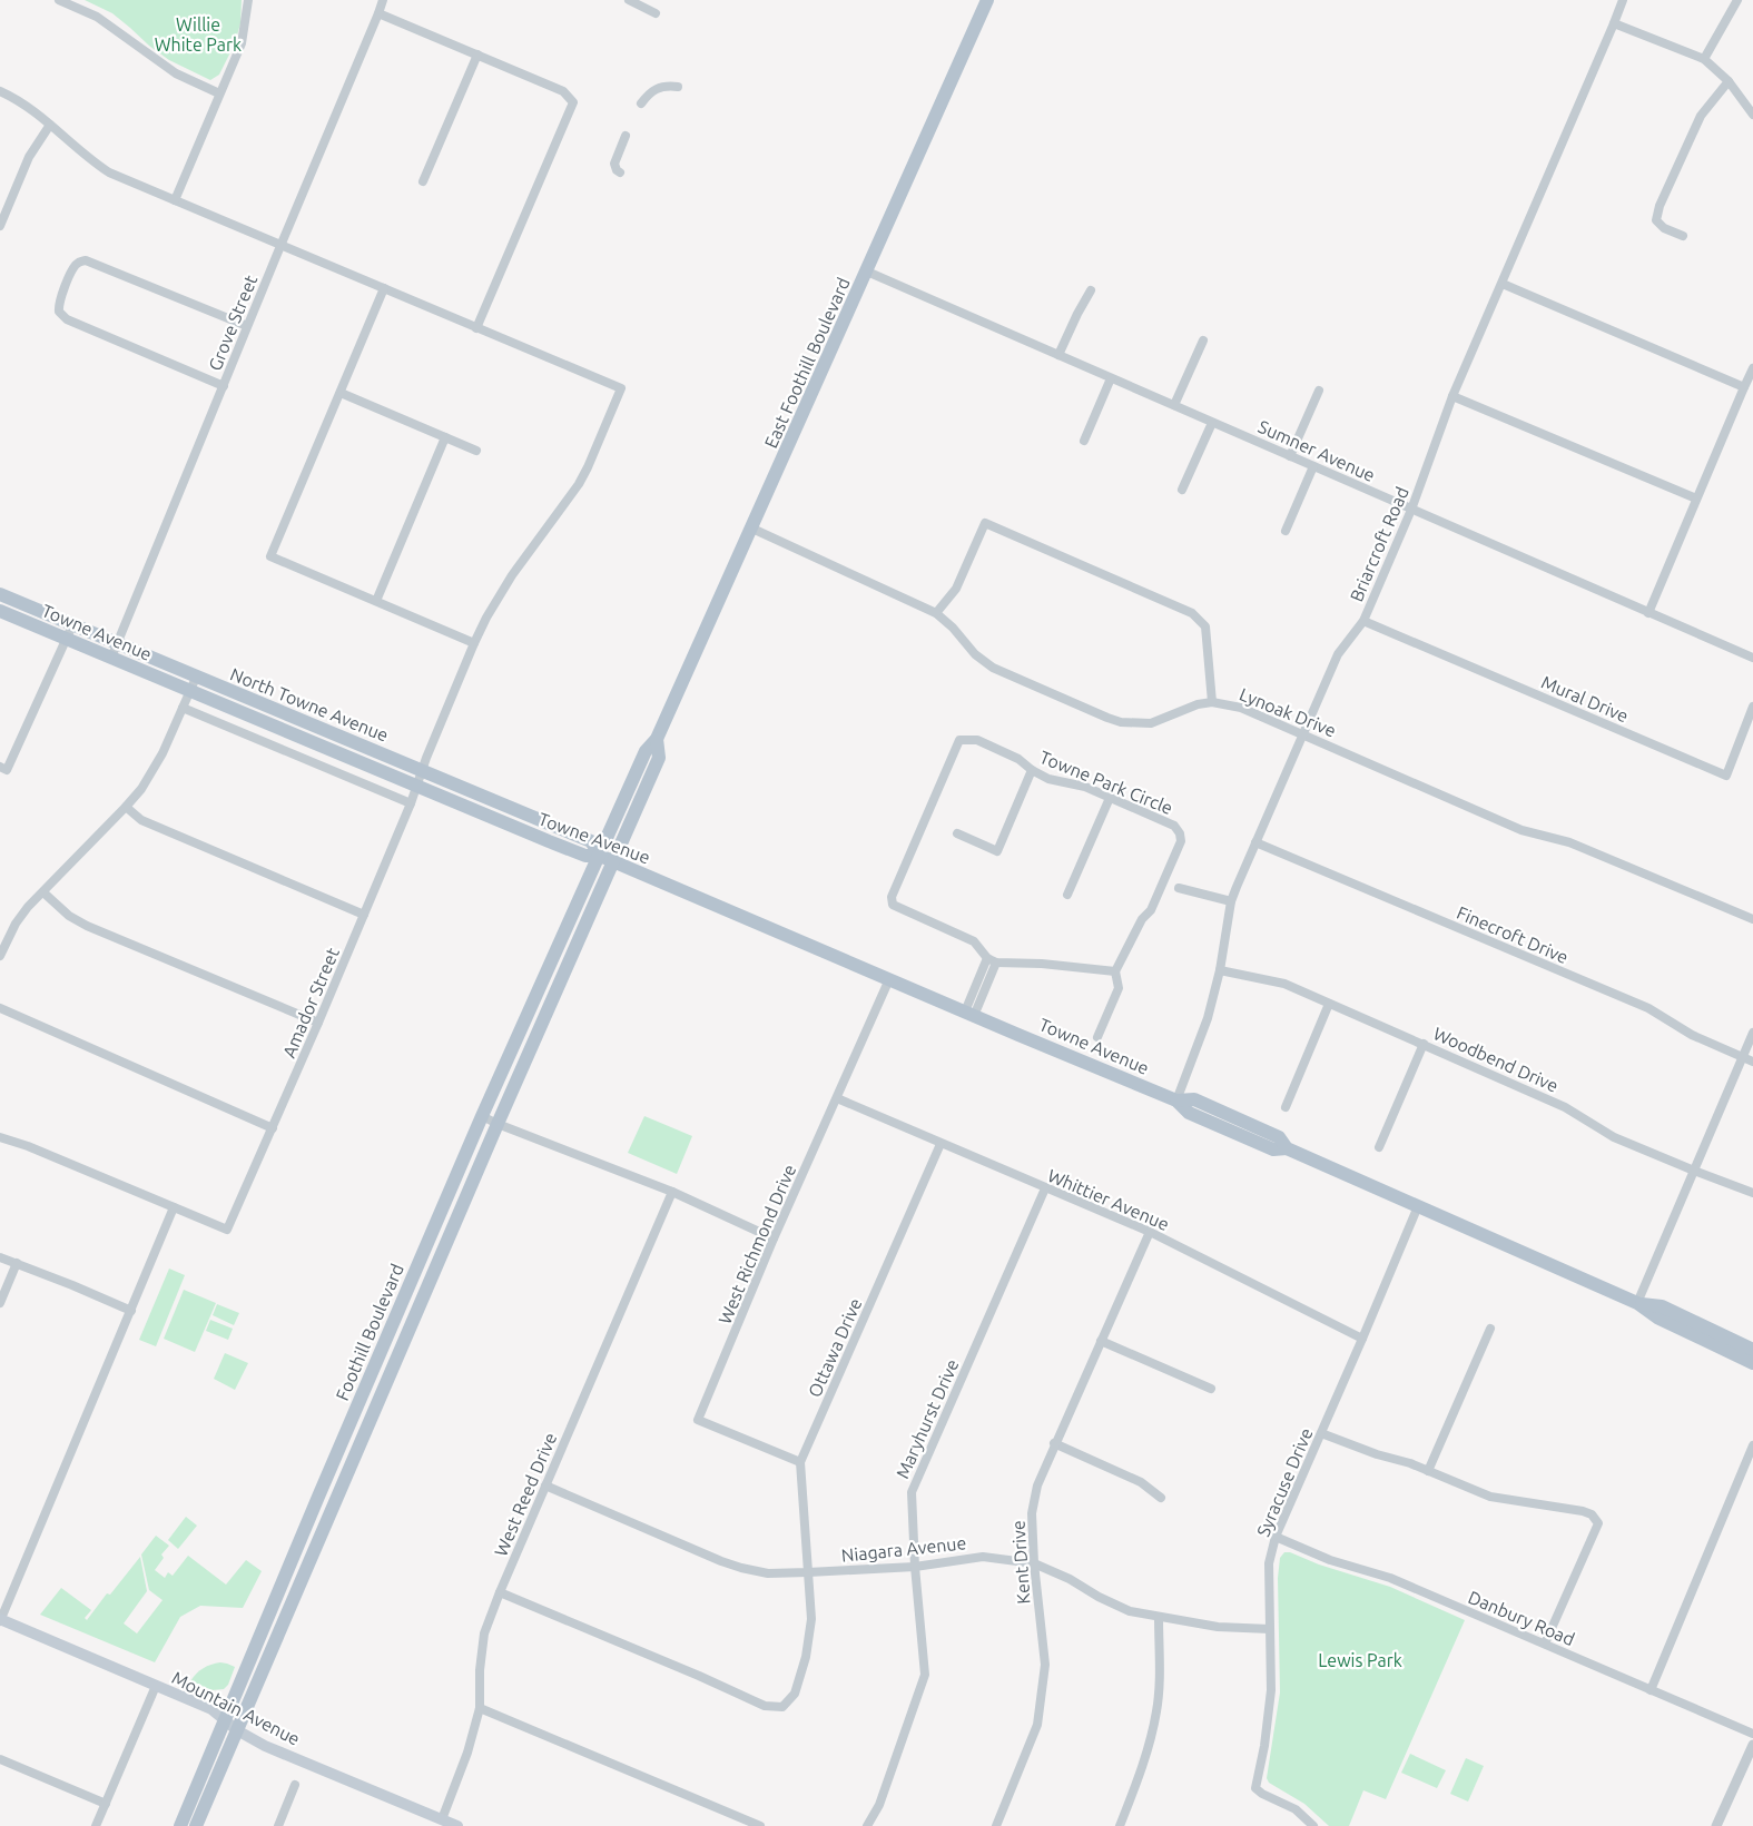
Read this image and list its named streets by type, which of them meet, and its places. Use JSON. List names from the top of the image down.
{
  "streets": {
    "main road": [
      "East Foothill Boulevard",
      "Towne Avenue",
      "North Towne Avenue",
      "Foothill Boulevard",
      "Mountain Avenue"
    ],
    "street": [
      "Grove Street",
      "Sumner Avenue",
      "Briarcroft Road",
      "Mural Drive",
      "Lynoak Drive",
      "Towne Park Circle",
      "Finecroft Drive",
      "Amador Street",
      "Woodbend Drive",
      "Whittier Avenue",
      "West Richmond Drive",
      "Ottawa Drive",
      "Maryhurst Drive",
      "Syracuse Drive",
      "West Reed Drive",
      "Niagara Avenue",
      "Kent Drive",
      "Danbury Road"
    ]
  },
  "crossings": [
    ["Grove Street", "Towne Avenue"],
    ["Grove Street", "North Towne Avenue"],
    ["East Foothill Boulevard", "Sumner Avenue"],
    ["East Foothill Boulevard", "Towne Avenue"],
    ["East Foothill Boulevard", "North Towne Avenue"],
    ["East Foothill Boulevard", "Lynoak Drive"],
    ["East Foothill Boulevard", "Foothill Boulevard"],
    ["Sumner Avenue", "Briarcroft Road"],
    ["Briarcroft Road", "Towne Avenue"],
    ["Briarcroft Road", "Mural Drive"],
    ["Briarcroft Road", "Lynoak Drive"],
    ["Briarcroft Road", "Finecroft Drive"],
    ["Briarcroft Road", "Woodbend Drive"],
    ["Towne Avenue", "North Towne Avenue"],
    ["Towne Avenue", "Amador Street"],
    ["Towne Avenue", "West Richmond Drive"],
    ["Towne Avenue", "Foothill Boulevard"],
    ["Towne Avenue", "Syracuse Drive"],
    ["North Towne Avenue", "Amador Street"],
    ["North Towne Avenue", "Foothill Boulevard"],
    ["Whittier Avenue", "West Richmond Drive"],
    ["Whittier Avenue", "Ottawa Drive"],
    ["Whittier Avenue", "Maryhurst Drive"],
    ["Whittier Avenue", "Syracuse Drive"],
    ["Whittier Avenue", "Kent Drive"],
    ["West Richmond Drive", "Ottawa Drive"],
    ["Foothill Boulevard", "Mountain Avenue"],
    ["Ottawa Drive", "West Reed Drive"],
    ["Ottawa Drive", "Niagara Avenue"],
    ["Maryhurst Drive", "Niagara Avenue"],
    ["Syracuse Drive", "Niagara Avenue"],
    ["Syracuse Drive", "Danbury Road"],
    ["West Reed Drive", "Niagara Avenue"],
    ["West Reed Drive", "Mountain Avenue"],
    ["Niagara Avenue", "Kent Drive"]
  ],
  "parks": ["Willie White Park", "Lewis Park"]
}
